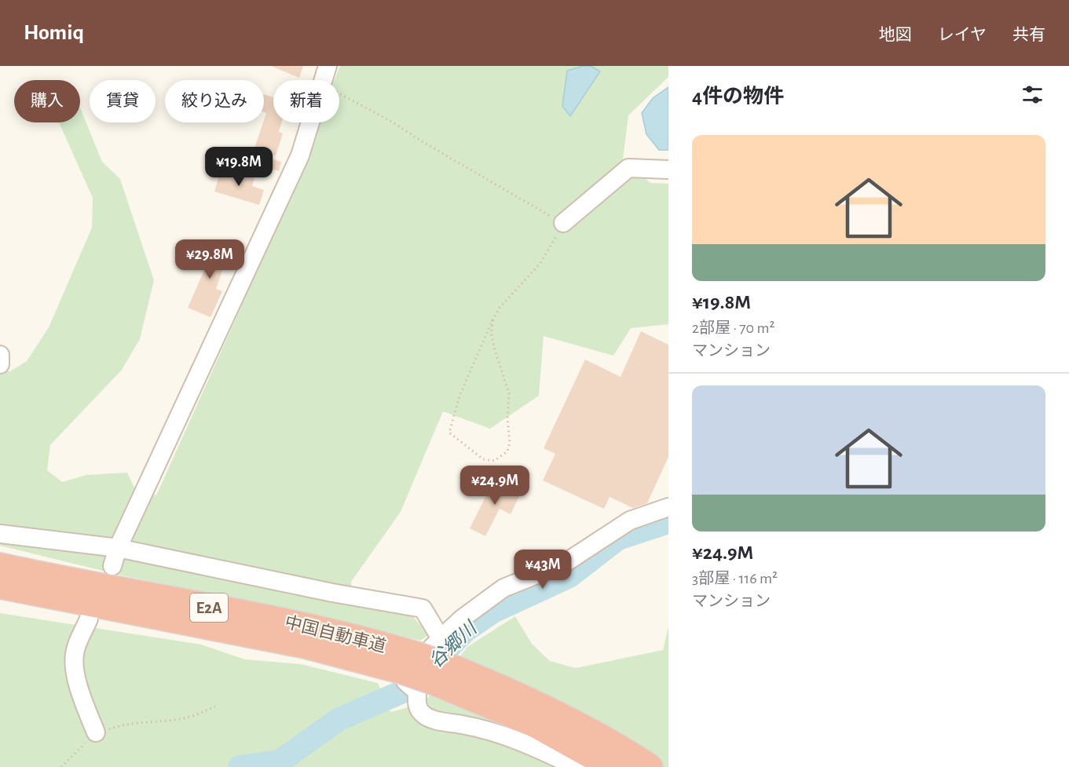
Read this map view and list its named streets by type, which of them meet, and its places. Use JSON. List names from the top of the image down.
{
  "streets": {
    "highway": ["E2A", "中国自動車道"]
  },
  "water": ["谷郷川"],
  "page": {
    "header": "Homiq",
    "nav": ["地図", "レイヤ", "共有"],
    "heading": "4件の物件",
    "chip": [
      "購入",
      "賃貸",
      "絞り込み",
      "新着"
    ],
    "list": [
      {
        "name": "¥19.8M",
        "note": "2部屋 · 70 m² · マンション"
      },
      {
        "name": "¥24.9M",
        "note": "3部屋 · 116 m² · マンション"
      }
    ],
    "price": [
      "¥19.8M",
      "¥29.8M",
      "¥24.9M",
      "¥43M"
    ]
  }
}
